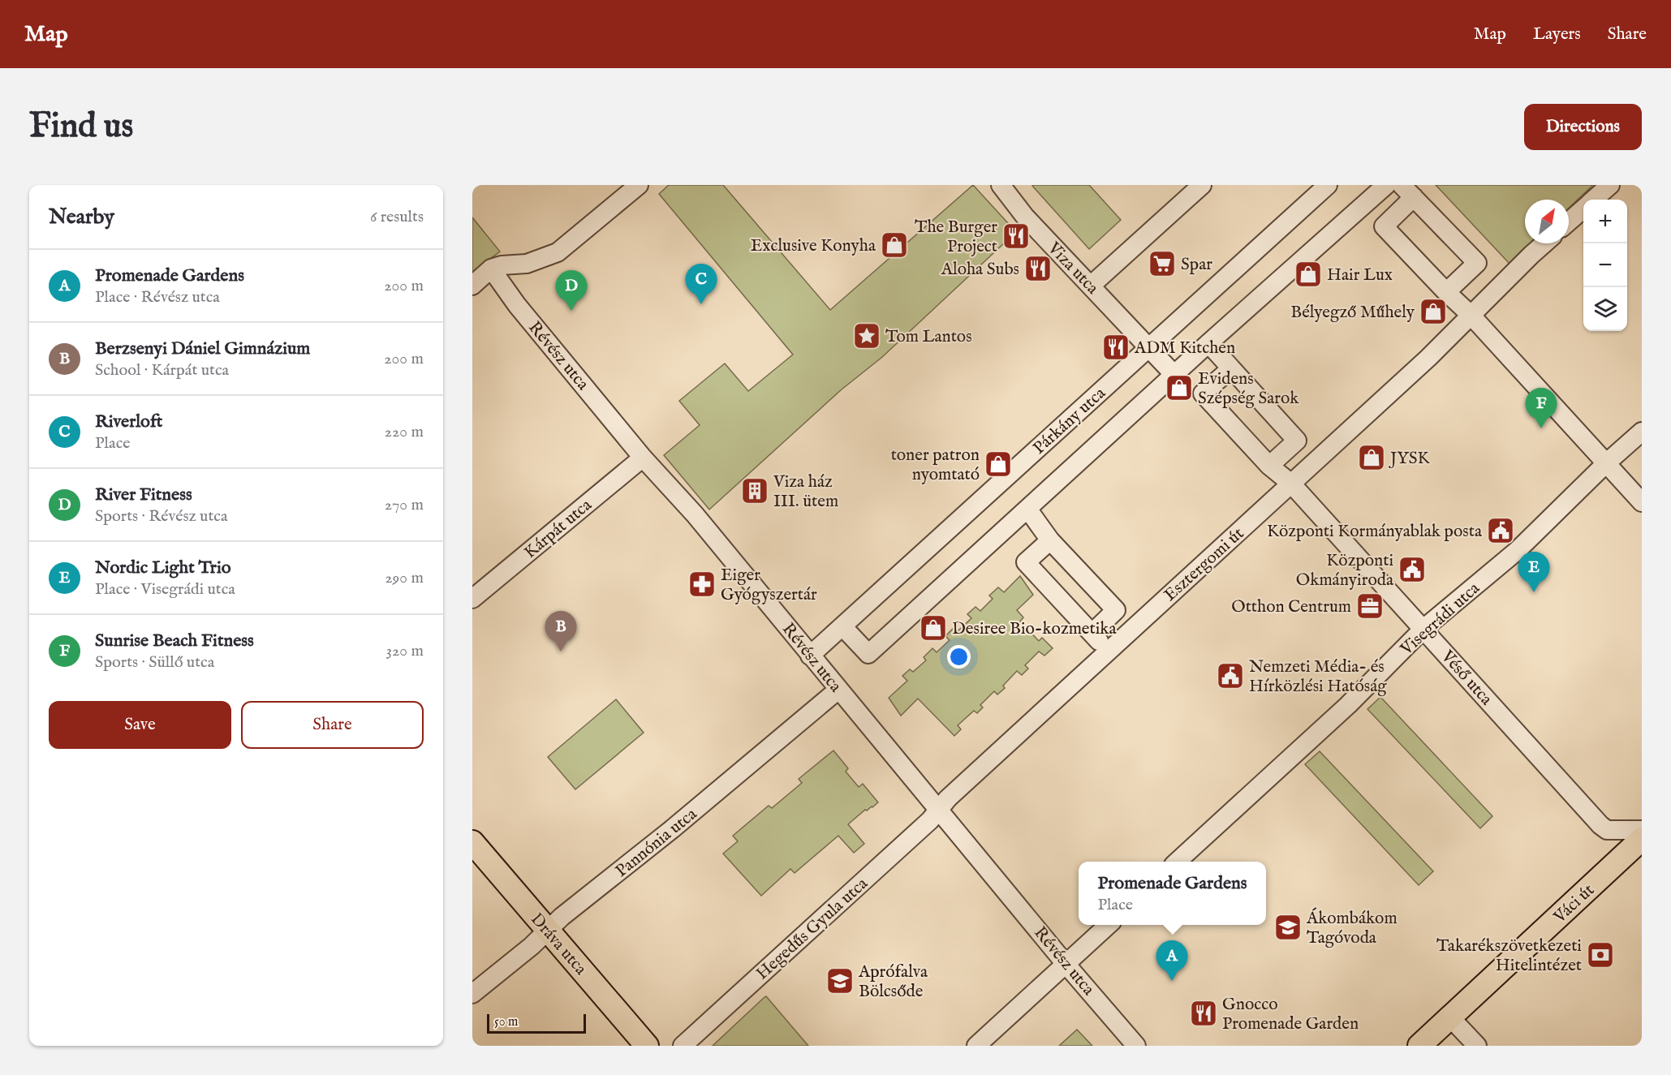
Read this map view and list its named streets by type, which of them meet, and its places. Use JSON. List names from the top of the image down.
{
  "streets": {
    "main road": ["Váci út", "Dráva utca"],
    "street": [
      "Viza utca",
      "Révész utca",
      "Párkány utca",
      "Kárpát utca",
      "Esztergomi út",
      "Visegrádi utca",
      "Véső utca",
      "Pannónia utca",
      "Hegedűs Gyula utca"
    ]
  },
  "crossings": [
    ["Viza utca", "Párkány utca"],
    ["Révész utca", "Párkány utca"],
    ["Révész utca", "Kárpát utca"],
    ["Révész utca", "Esztergomi út"],
    ["Révész utca", "Pannónia utca"],
    ["Révész utca", "Hegedűs Gyula utca"],
    ["Esztergomi út", "Véső utca"],
    ["Esztergomi út", "Hegedűs Gyula utca"],
    ["Visegrádi utca", "Véső utca"],
    ["Pannónia utca", "Dráva utca"]
  ],
  "places": {
    "restaurant": [
      "The Burger Project",
      "Aloha Subs",
      "ADM Kitchen",
      "Gnocco Promenade Garden"
    ],
    "shop": [
      "Exclusive Konyha",
      "Hair Lux",
      "Bélyegző Műhely",
      "Evidens Szépség Sarok",
      "JYSK",
      "toner patron nyomtató",
      "Desiree Bio-kozmetika"
    ],
    "supermarket": ["Spar"],
    "place": ["Tom Lantos"],
    "building": ["Viza ház III. ütem"],
    "public building": ["Központi Kormányablak posta", "Központi Okmányiroda", "Nemzeti Média- és Hírközlési Hatóság"],
    "pharmacy": ["Eiger Gyógyszertár"],
    "office": ["Otthon Centrum"],
    "school or university": ["Ákombákom Tagóvoda", "Aprófalva Bölcsőde"],
    "bank": ["Takarékszövetkezeti Hitelintézet"]
  },
  "scale_bar": "50 m",
  "north": "top right",
  "page": {
    "header": "Map",
    "nav": ["Map", "Layers", "Share"],
    "buttons": [
      "Directions",
      ["Save", "Share"]
    ],
    "title": "Find us",
    "heading": ["Nearby", "6 results"],
    "map_buttons": ["+", "−"],
    "list": [
      {
        "mark": "A",
        "name": "Promenade Gardens",
        "note": "Place · Révész utca",
        "value": "200 m"
      },
      {
        "mark": "B",
        "name": "Berzsenyi Dániel Gimnázium",
        "note": "School · Kárpát utca",
        "value": "200 m"
      },
      {
        "mark": "C",
        "name": "Riverloft",
        "note": "Place",
        "value": "220 m"
      },
      {
        "mark": "D",
        "name": "River Fitness",
        "note": "Sports · Révész utca",
        "value": "270 m"
      },
      {
        "mark": "E",
        "name": "Nordic Light Trio",
        "note": "Place · Visegrádi utca",
        "value": "290 m"
      },
      {
        "mark": "F",
        "name": "Sunrise Beach Fitness",
        "note": "Sports · Süllő utca",
        "value": "320 m"
      }
    ],
    "pins": [
      "C",
      "D",
      "F",
      "E",
      "B",
      "A"
    ],
    "popup": ["Promenade Gardens", "Place"],
    "scale": "50 m"
  }
}
